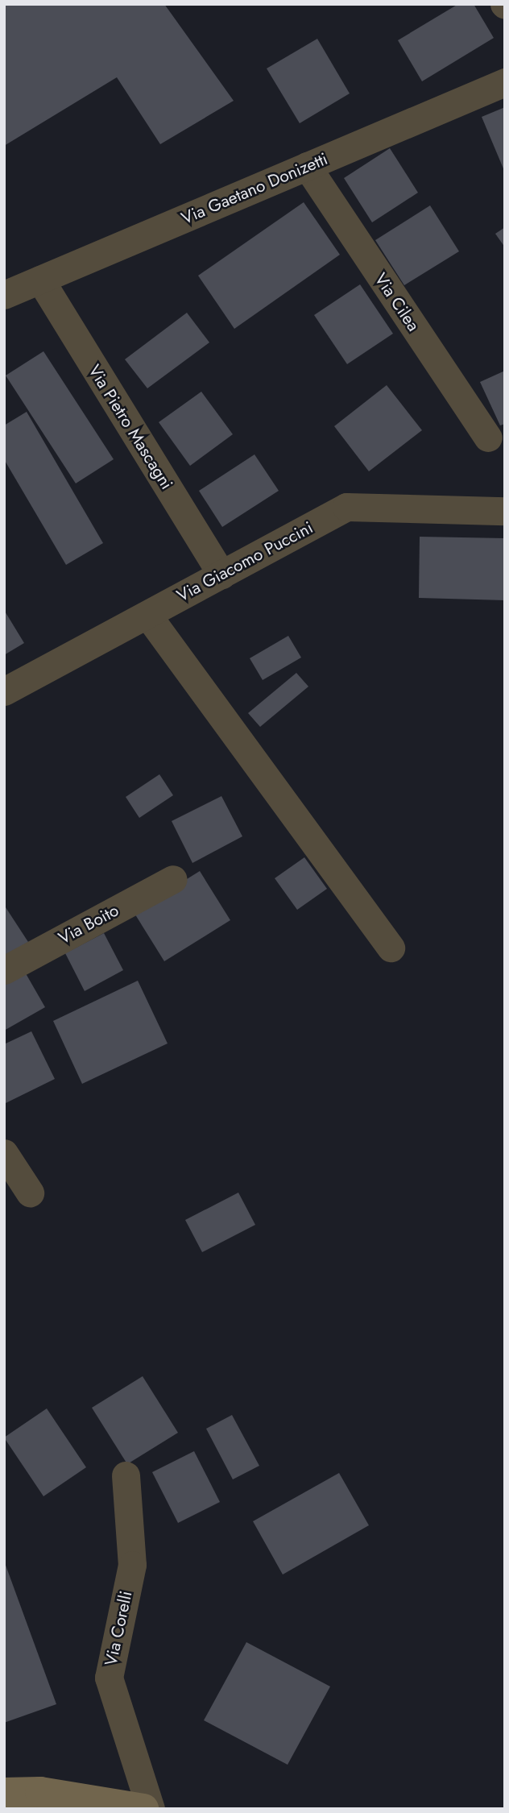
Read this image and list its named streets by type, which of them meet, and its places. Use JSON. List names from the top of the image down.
{
  "streets": {
    "street": [
      "Via Gaetano Donizetti",
      "Via Cilea",
      "Via Pietro Mascagni",
      "Via Giacomo Puccini",
      "Via Boito",
      "Via Corelli"
    ]
  },
  "crossings": [
    ["Via Gaetano Donizetti", "Via Cilea"],
    ["Via Gaetano Donizetti", "Via Pietro Mascagni"],
    ["Via Pietro Mascagni", "Via Giacomo Puccini"]
  ]
}
